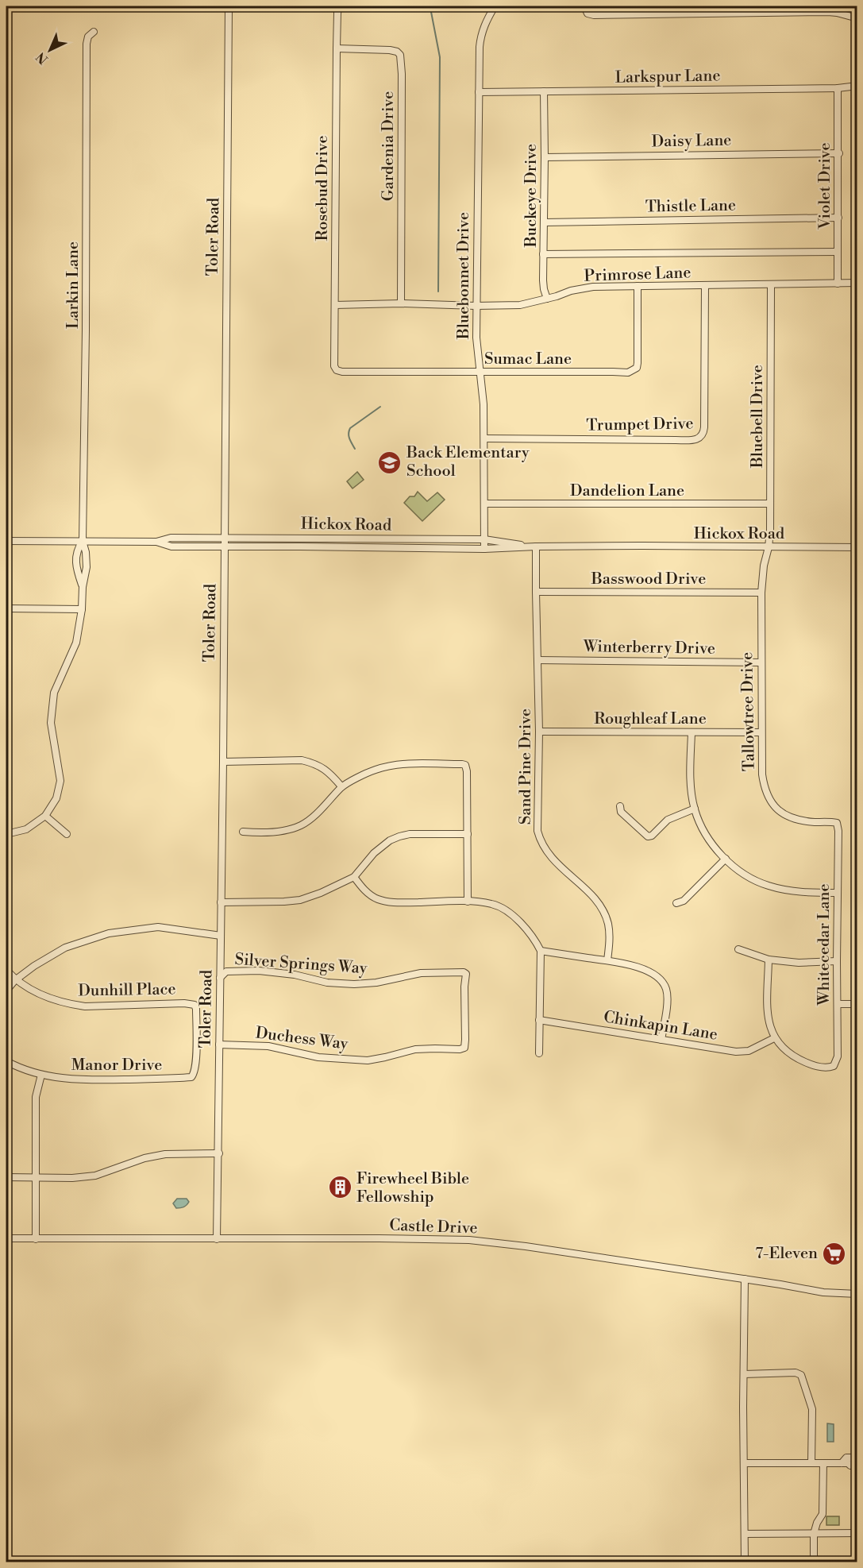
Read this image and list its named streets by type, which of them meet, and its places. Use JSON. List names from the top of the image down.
{
  "streets": {
    "street": [
      "Larkspur Lane",
      "Daisy Lane",
      "Gardenia Drive",
      "Violet Drive",
      "Rosebud Drive",
      "Buckeye Drive",
      "Thistle Lane",
      "Toler Road",
      "Primrose Lane",
      "Bluebonnet Drive",
      "Larkin Lane",
      "Sumac Lane",
      "Bluebell Drive",
      "Trumpet Drive",
      "Dandelion Lane",
      "Hickox Road",
      "Basswood Drive",
      "Winterberry Drive",
      "Tallowtree Drive",
      "Roughleaf Lane",
      "Sand Pine Drive",
      "Whitecedar Lane",
      "Silver Springs Way",
      "Dunhill Place",
      "Chinkapin Lane",
      "Duchess Way",
      "Manor Drive",
      "Castle Drive"
    ]
  },
  "crossings": [
    ["Larkspur Lane", "Violet Drive"],
    ["Larkspur Lane", "Buckeye Drive"],
    ["Larkspur Lane", "Bluebonnet Drive"],
    ["Daisy Lane", "Violet Drive"],
    ["Daisy Lane", "Buckeye Drive"],
    ["Gardenia Drive", "Rosebud Drive"],
    ["Gardenia Drive", "Primrose Lane"],
    ["Violet Drive", "Thistle Lane"],
    ["Violet Drive", "Primrose Lane"],
    ["Rosebud Drive", "Primrose Lane"],
    ["Rosebud Drive", "Sumac Lane"],
    ["Buckeye Drive", "Thistle Lane"],
    ["Buckeye Drive", "Primrose Lane"],
    ["Toler Road", "Hickox Road"],
    ["Toler Road", "Silver Springs Way"],
    ["Toler Road", "Duchess Way"],
    ["Toler Road", "Castle Drive"],
    ["Primrose Lane", "Bluebonnet Drive"],
    ["Primrose Lane", "Sumac Lane"],
    ["Primrose Lane", "Bluebell Drive"],
    ["Primrose Lane", "Trumpet Drive"],
    ["Bluebonnet Drive", "Sumac Lane"],
    ["Bluebonnet Drive", "Trumpet Drive"],
    ["Bluebonnet Drive", "Dandelion Lane"],
    ["Bluebonnet Drive", "Hickox Road"],
    ["Larkin Lane", "Hickox Road"],
    ["Bluebell Drive", "Dandelion Lane"],
    ["Bluebell Drive", "Hickox Road"],
    ["Bluebell Drive", "Tallowtree Drive"],
    ["Hickox Road", "Tallowtree Drive"],
    ["Hickox Road", "Sand Pine Drive"],
    ["Basswood Drive", "Tallowtree Drive"],
    ["Basswood Drive", "Sand Pine Drive"],
    ["Winterberry Drive", "Tallowtree Drive"],
    ["Winterberry Drive", "Sand Pine Drive"],
    ["Tallowtree Drive", "Roughleaf Lane"],
    ["Tallowtree Drive", "Whitecedar Lane"],
    ["Roughleaf Lane", "Sand Pine Drive"],
    ["Whitecedar Lane", "Chinkapin Lane"],
    ["Silver Springs Way", "Duchess Way"],
    ["Dunhill Place", "Manor Drive"]
  ],
  "places": {
    "school or university": ["Back Elementary School"],
    "building": ["Firewheel Bible Fellowship"],
    "supermarket": ["7-Eleven"]
  },
  "north": "bottom left"
}
